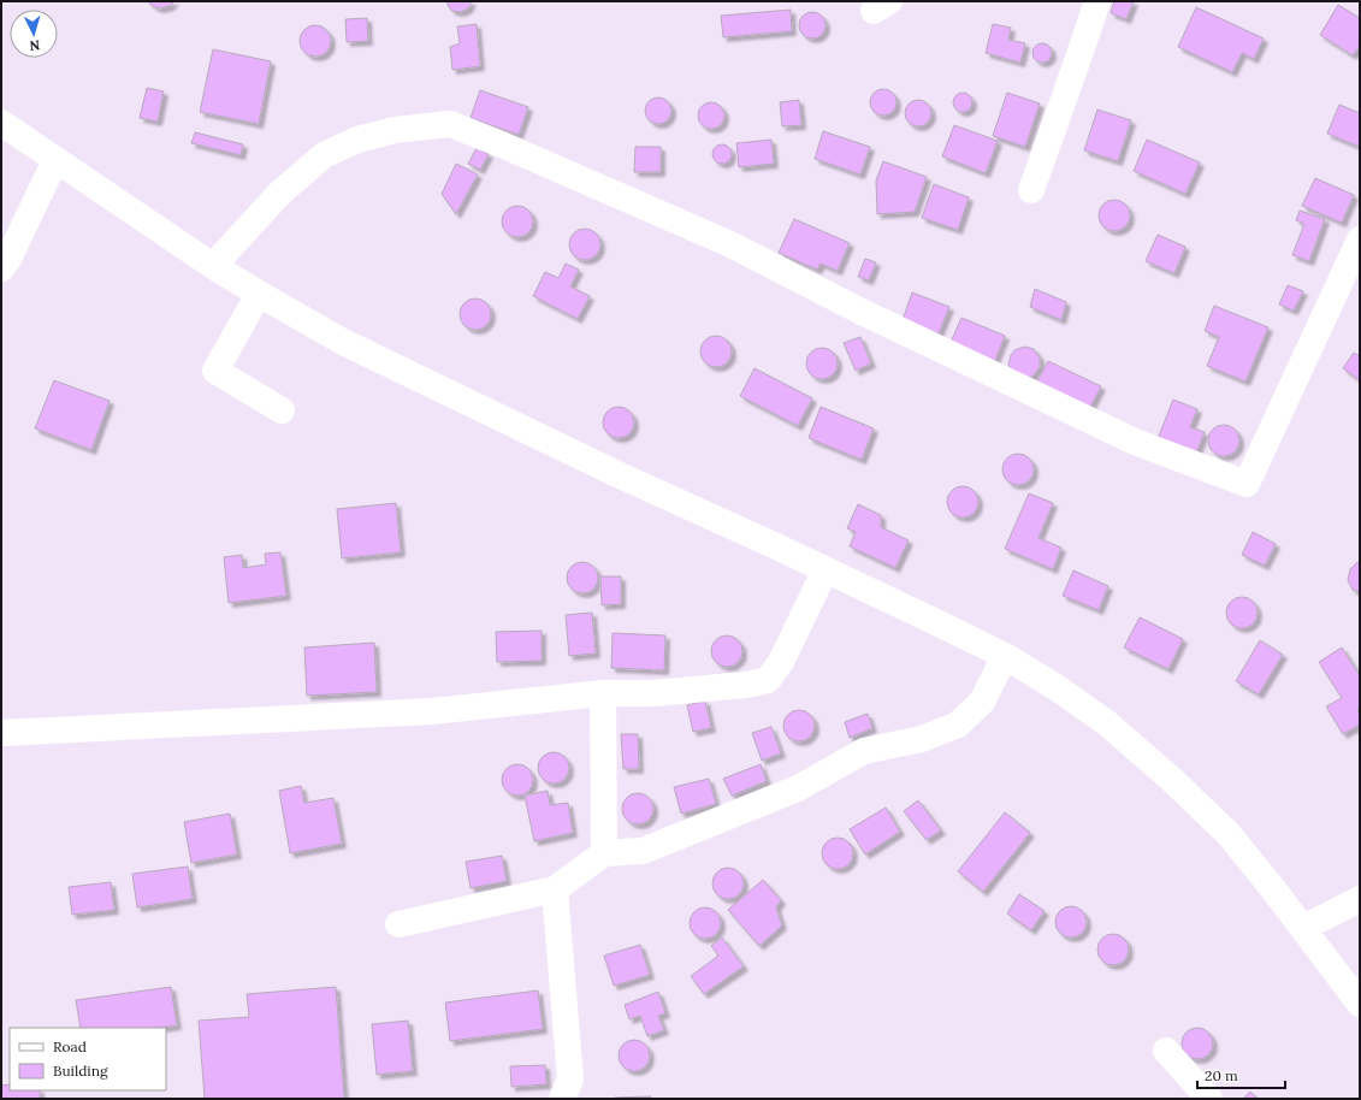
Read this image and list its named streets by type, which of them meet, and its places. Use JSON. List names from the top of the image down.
{
  "legend": ["Road", "Building"],
  "scale_bar": "20 m",
  "north": "bottom"
}
